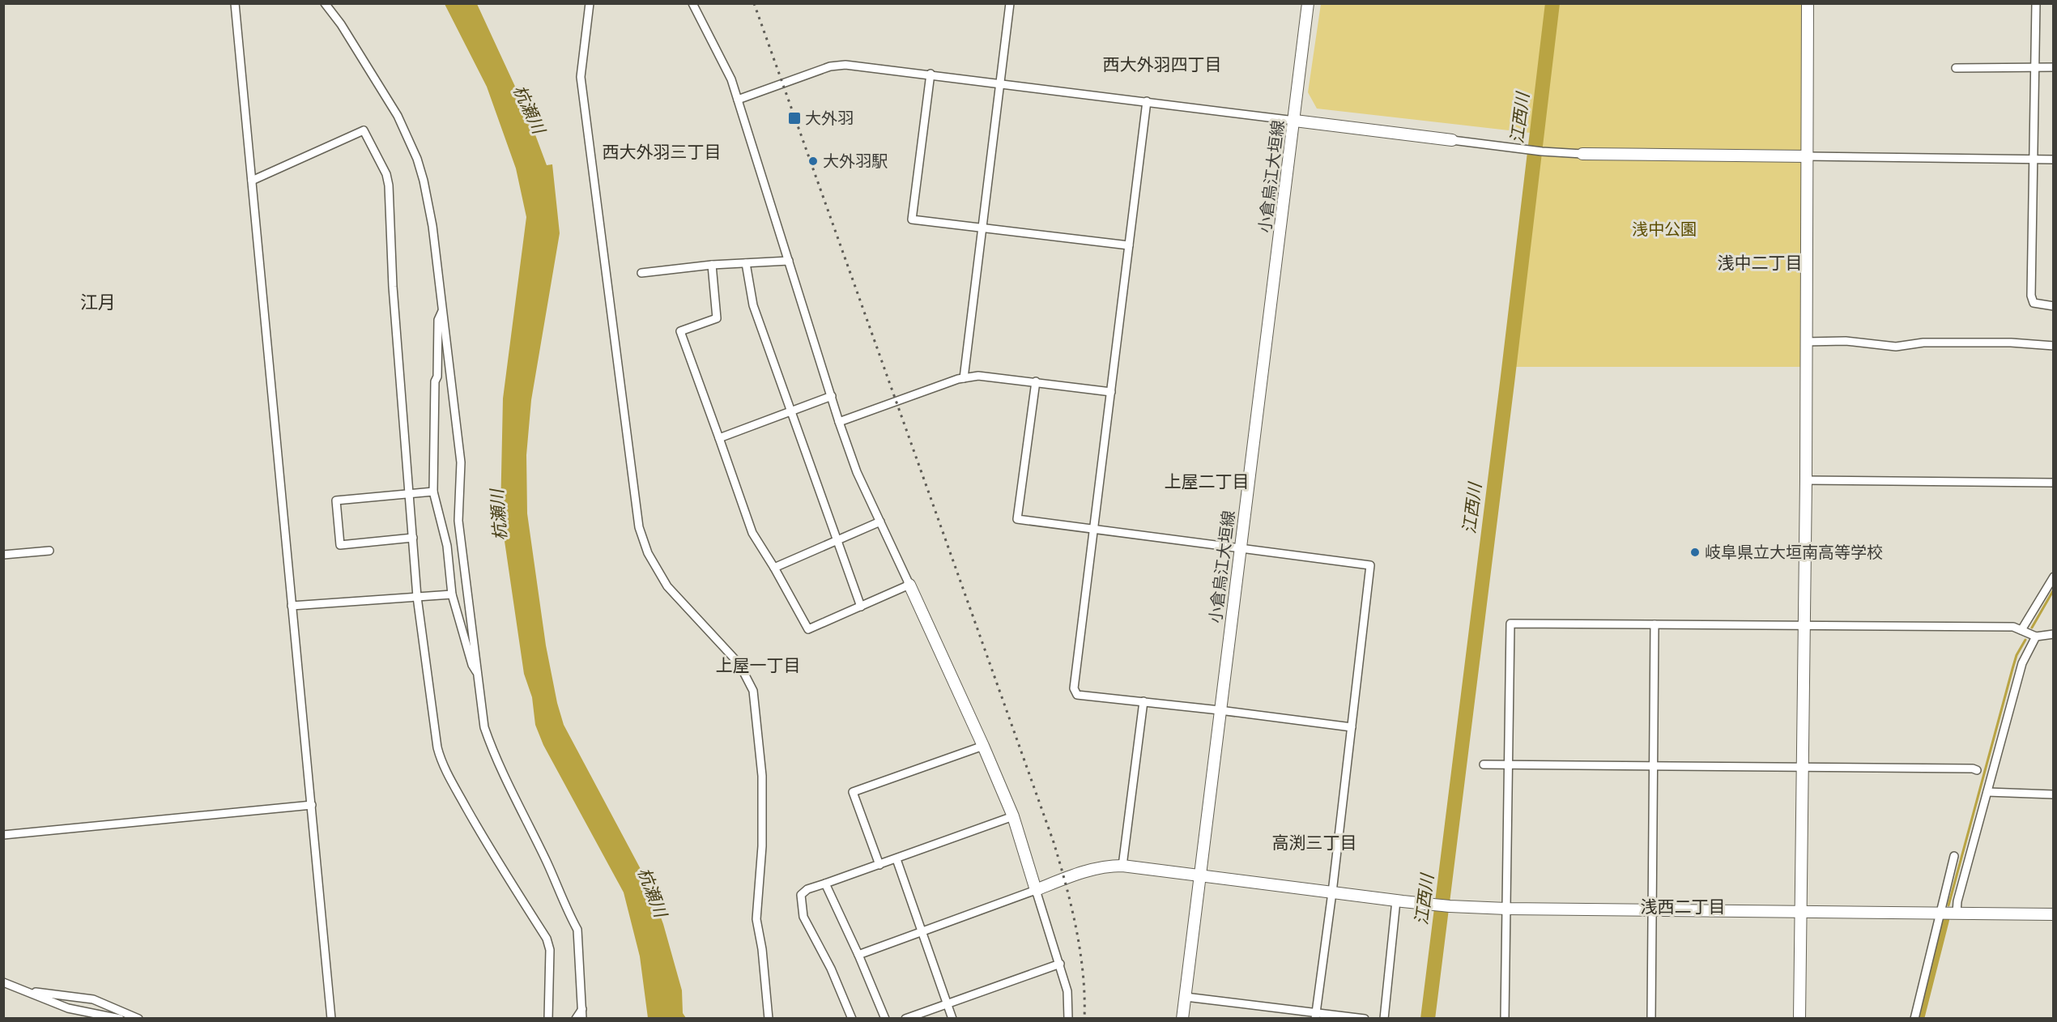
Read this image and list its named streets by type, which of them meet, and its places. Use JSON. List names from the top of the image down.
{
  "streets": {
    "street": ["小倉烏江大垣線"]
  },
  "districts": [
    "西大外羽四丁目",
    "西大外羽三丁目",
    "浅中二丁目",
    "江月",
    "上屋二丁目",
    "上屋一丁目",
    "高渕三丁目",
    "浅西二丁目"
  ],
  "water": ["杭瀬川", "江西川"],
  "parks": ["浅中公園"],
  "places": {
    "transit": ["大外羽"],
    "other": ["大外羽駅", "岐阜県立大垣南高等学校"]
  }
}
